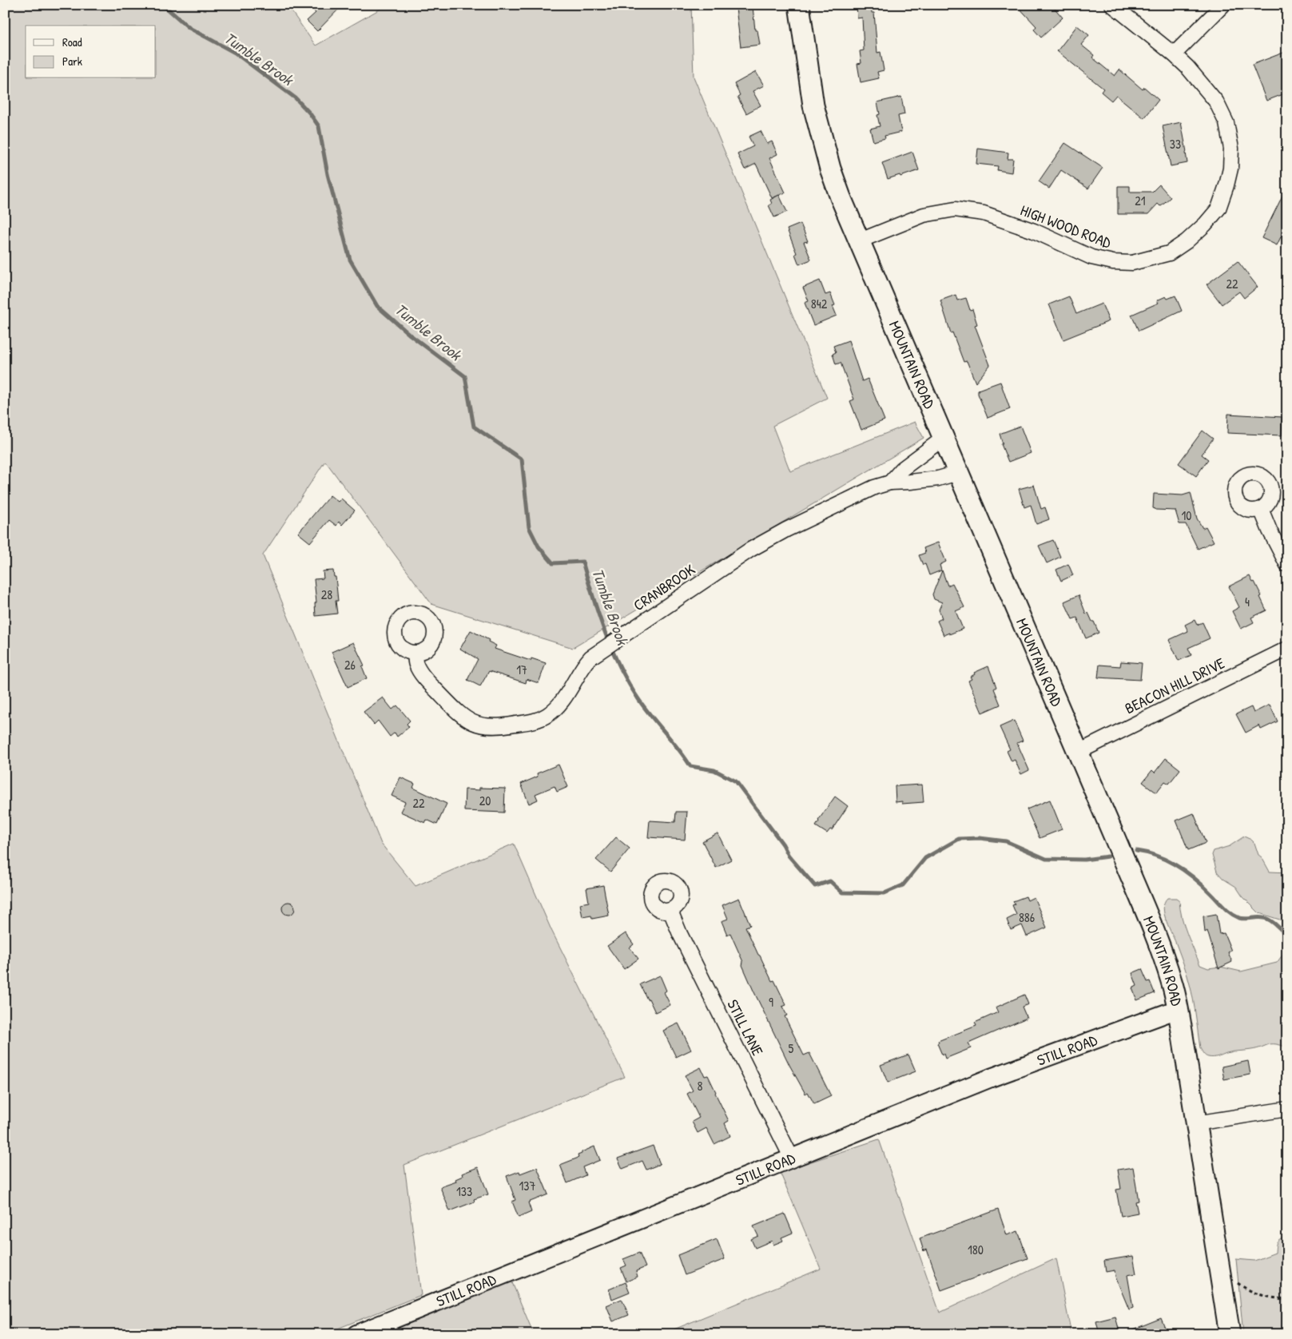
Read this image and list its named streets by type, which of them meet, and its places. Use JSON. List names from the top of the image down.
{
  "streets": {
    "main road": ["MOUNTAIN ROAD"],
    "street": [
      "HIGH WOOD ROAD",
      "CRANBROOK",
      "BEACON HILL DRIVE",
      "STILL LANE",
      "STILL ROAD"
    ]
  },
  "crossings": [
    ["HIGH WOOD ROAD", "MOUNTAIN ROAD"],
    ["MOUNTAIN ROAD", "CRANBROOK"],
    ["MOUNTAIN ROAD", "BEACON HILL DRIVE"],
    ["MOUNTAIN ROAD", "STILL ROAD"],
    ["STILL LANE", "STILL ROAD"]
  ],
  "water": ["Tumble Brook"],
  "house_numbers": [
    "33",
    "21",
    "22",
    "842",
    "10",
    "28",
    "4",
    "26",
    "17",
    "20",
    "22",
    "886",
    "9",
    "5",
    "8",
    "137",
    "133",
    "180"
  ],
  "legend": ["Road", "Park"]
}
